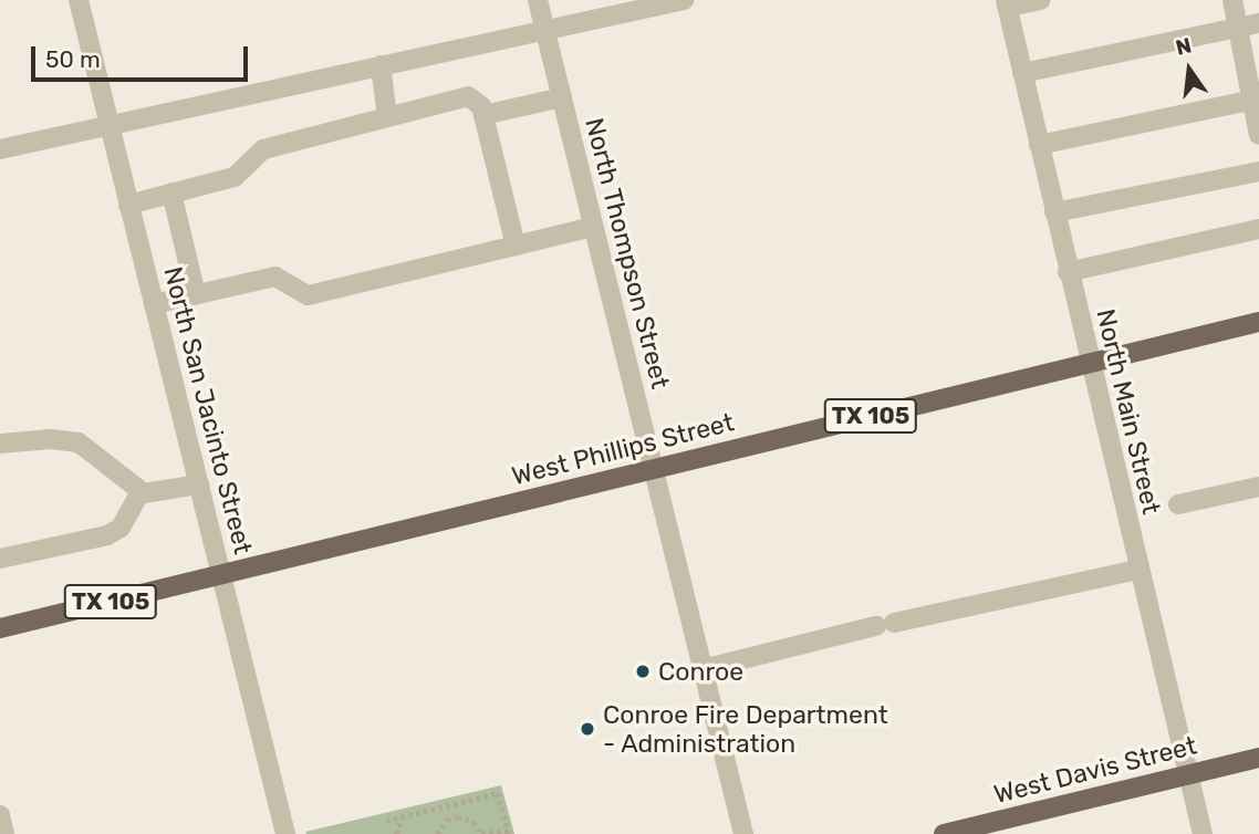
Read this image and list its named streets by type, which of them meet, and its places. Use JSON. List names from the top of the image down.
{
  "streets": {
    "main road": ["TX 105", "West Phillips Street", "West Davis Street"],
    "street": ["North Thompson Street", "North San Jacinto Street", "North Main Street"]
  },
  "crossings": [
    ["North Thompson Street", "West Phillips Street"],
    ["North San Jacinto Street", "West Phillips Street"],
    ["North Main Street", "West Phillips Street"],
    ["North Main Street", "West Davis Street"]
  ],
  "places": ["Conroe", "Conroe Fire Department - Administration"],
  "scale_bar": "50 m",
  "north": "top"
}
